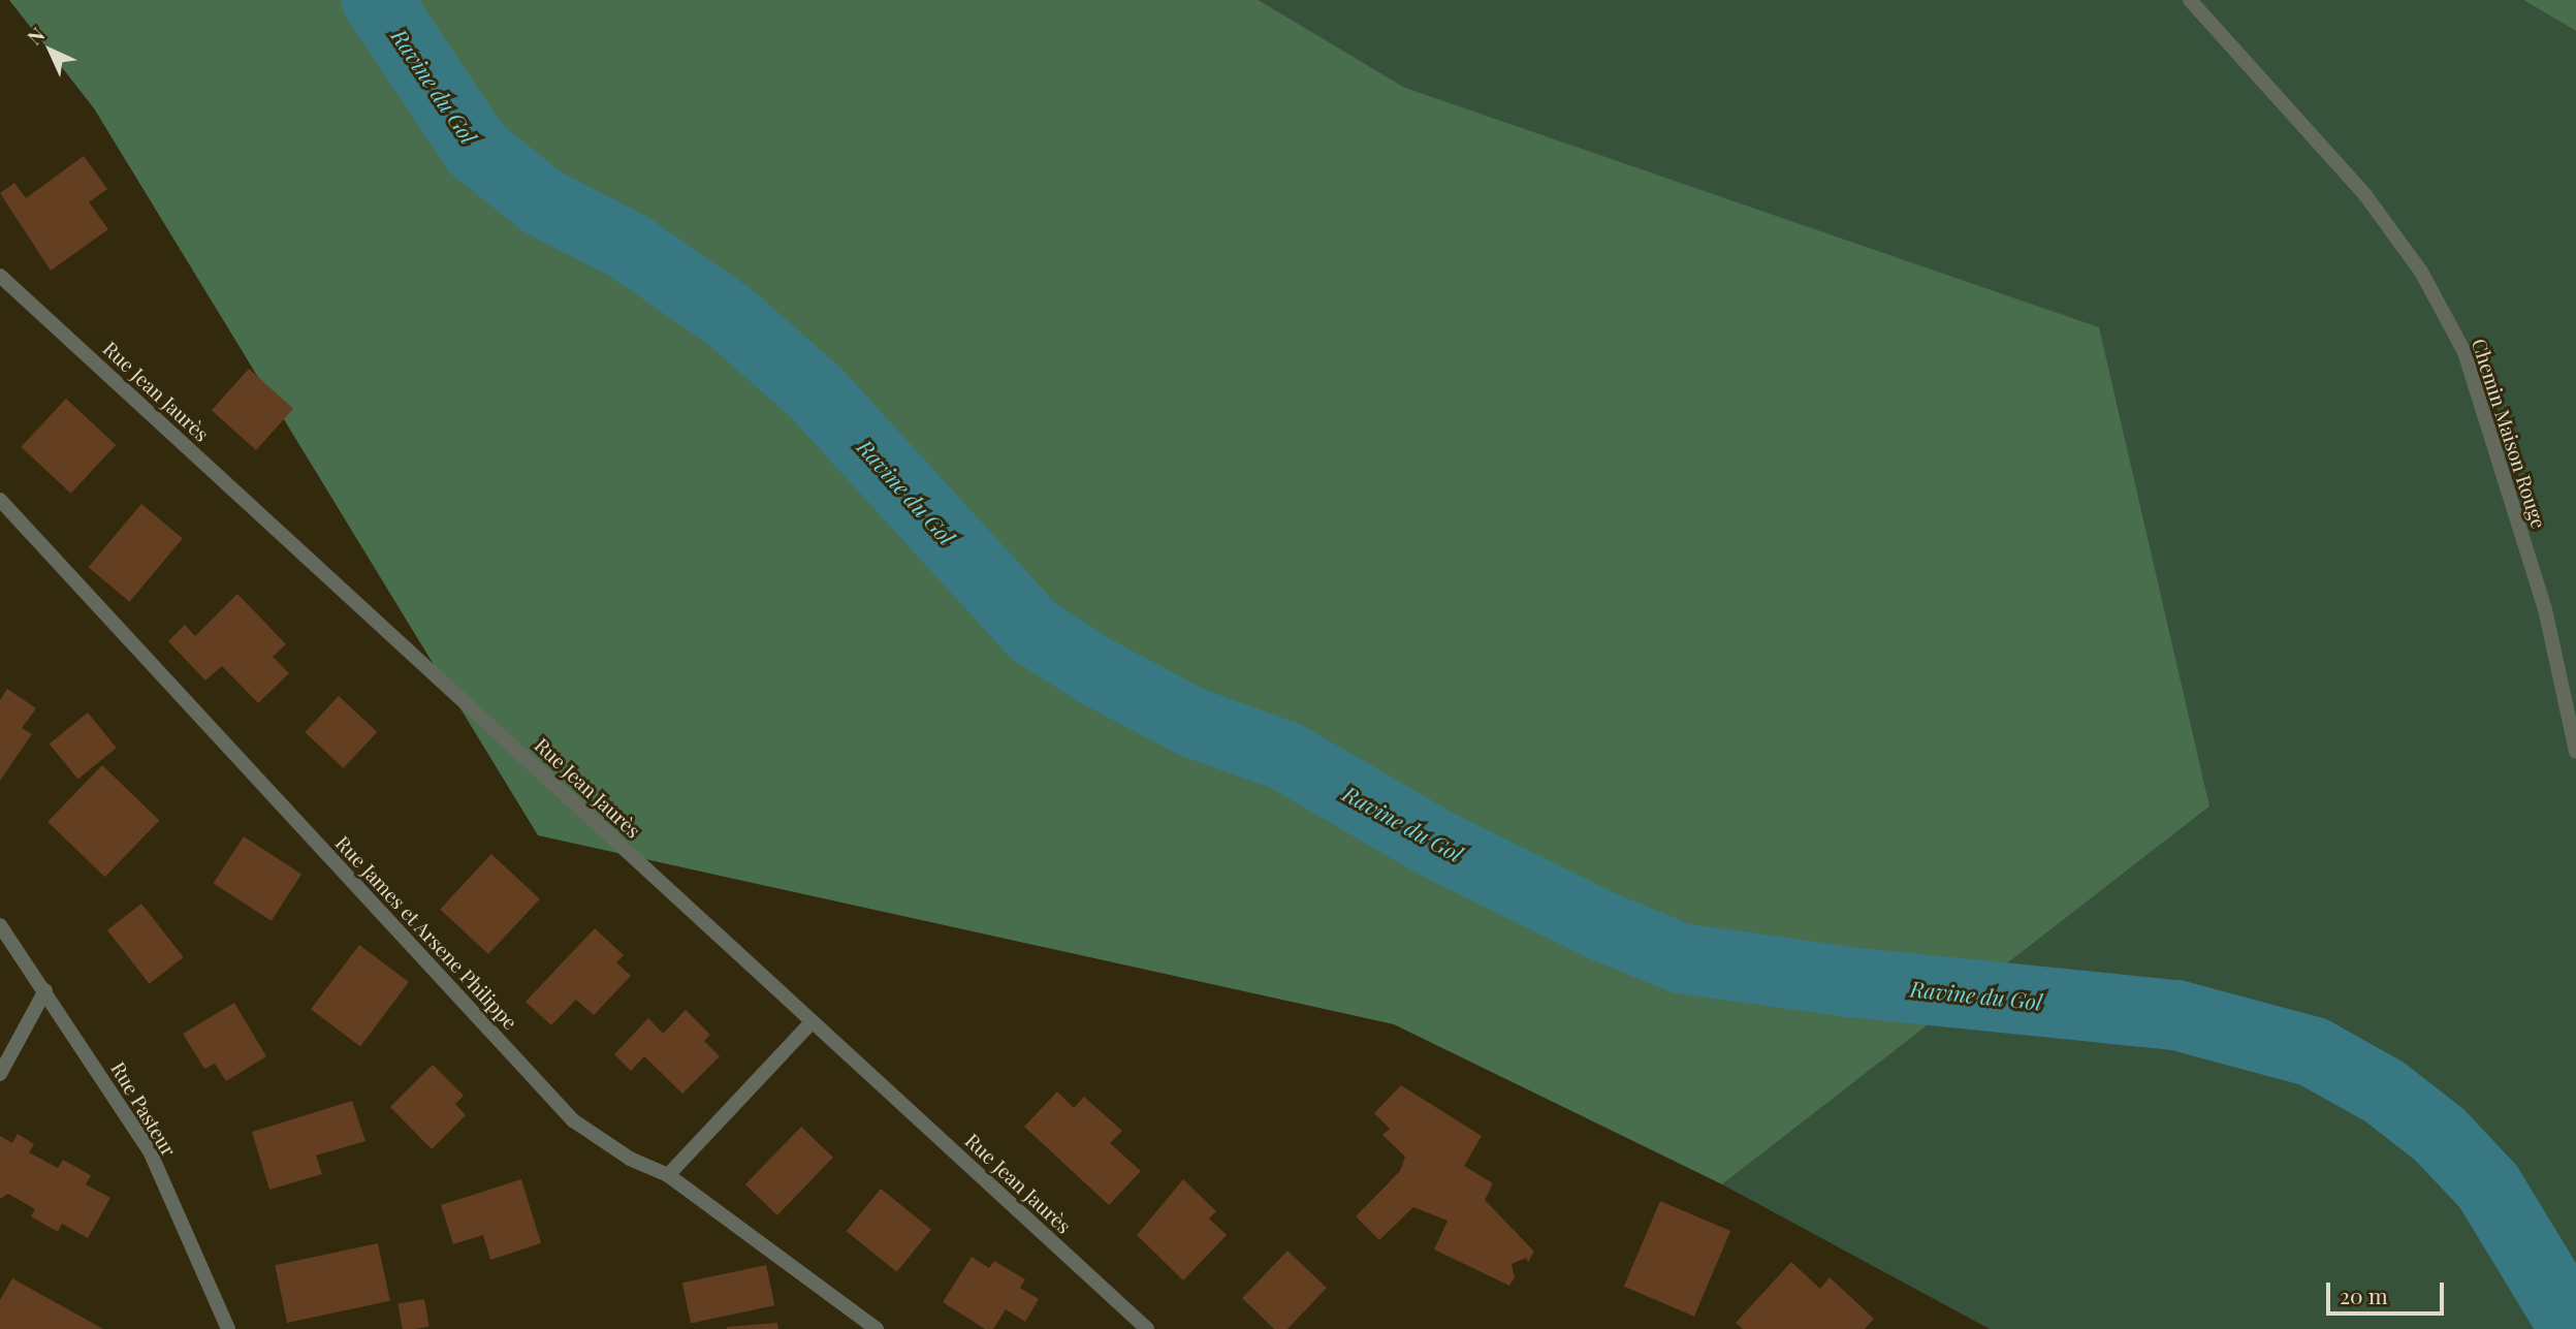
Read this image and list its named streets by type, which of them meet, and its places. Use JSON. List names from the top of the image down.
{
  "streets": {
    "street": [
      "Rue Jean Jaurès",
      "Chemin Maison Rouge",
      "Rue James et Arsene Philippe",
      "Rue Pasteur"
    ]
  },
  "water": ["Ravine du Gol"],
  "scale_bar": "20 m",
  "north": "top left"
}
